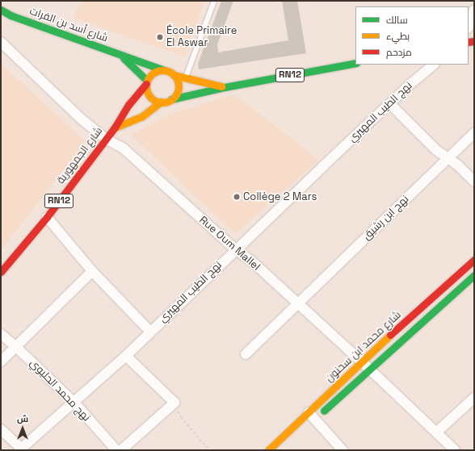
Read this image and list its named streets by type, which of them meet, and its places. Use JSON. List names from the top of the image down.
{
  "streets": {
    "street": [
      "شارع أسد بن الفرات",
      "RN12",
      "نهج الطيب المهيري",
      "شارع الجمهورية",
      "نهج ابن رشيق",
      "Rue Oum Mallel",
      "شارع محمد ابن سحنون",
      "نهج محمد الحليوي"
    ]
  },
  "crossings": [
    ["شارع أسد بن الفرات", "شارع الجمهورية"],
    ["نهج الطيب المهيري", "Rue Oum Mallel"],
    ["نهج الطيب المهيري", "نهج محمد الحليوي"],
    ["شارع الجمهورية", "Rue Oum Mallel"],
    ["نهج ابن رشيق", "Rue Oum Mallel"],
    ["Rue Oum Mallel", "شارع محمد ابن سحنون"]
  ],
  "places": ["École Primaire El Aswar", "Collège 2 Mars"],
  "legend": ["سالك", "بطيء", "مزدحم"],
  "north": "top"
}
